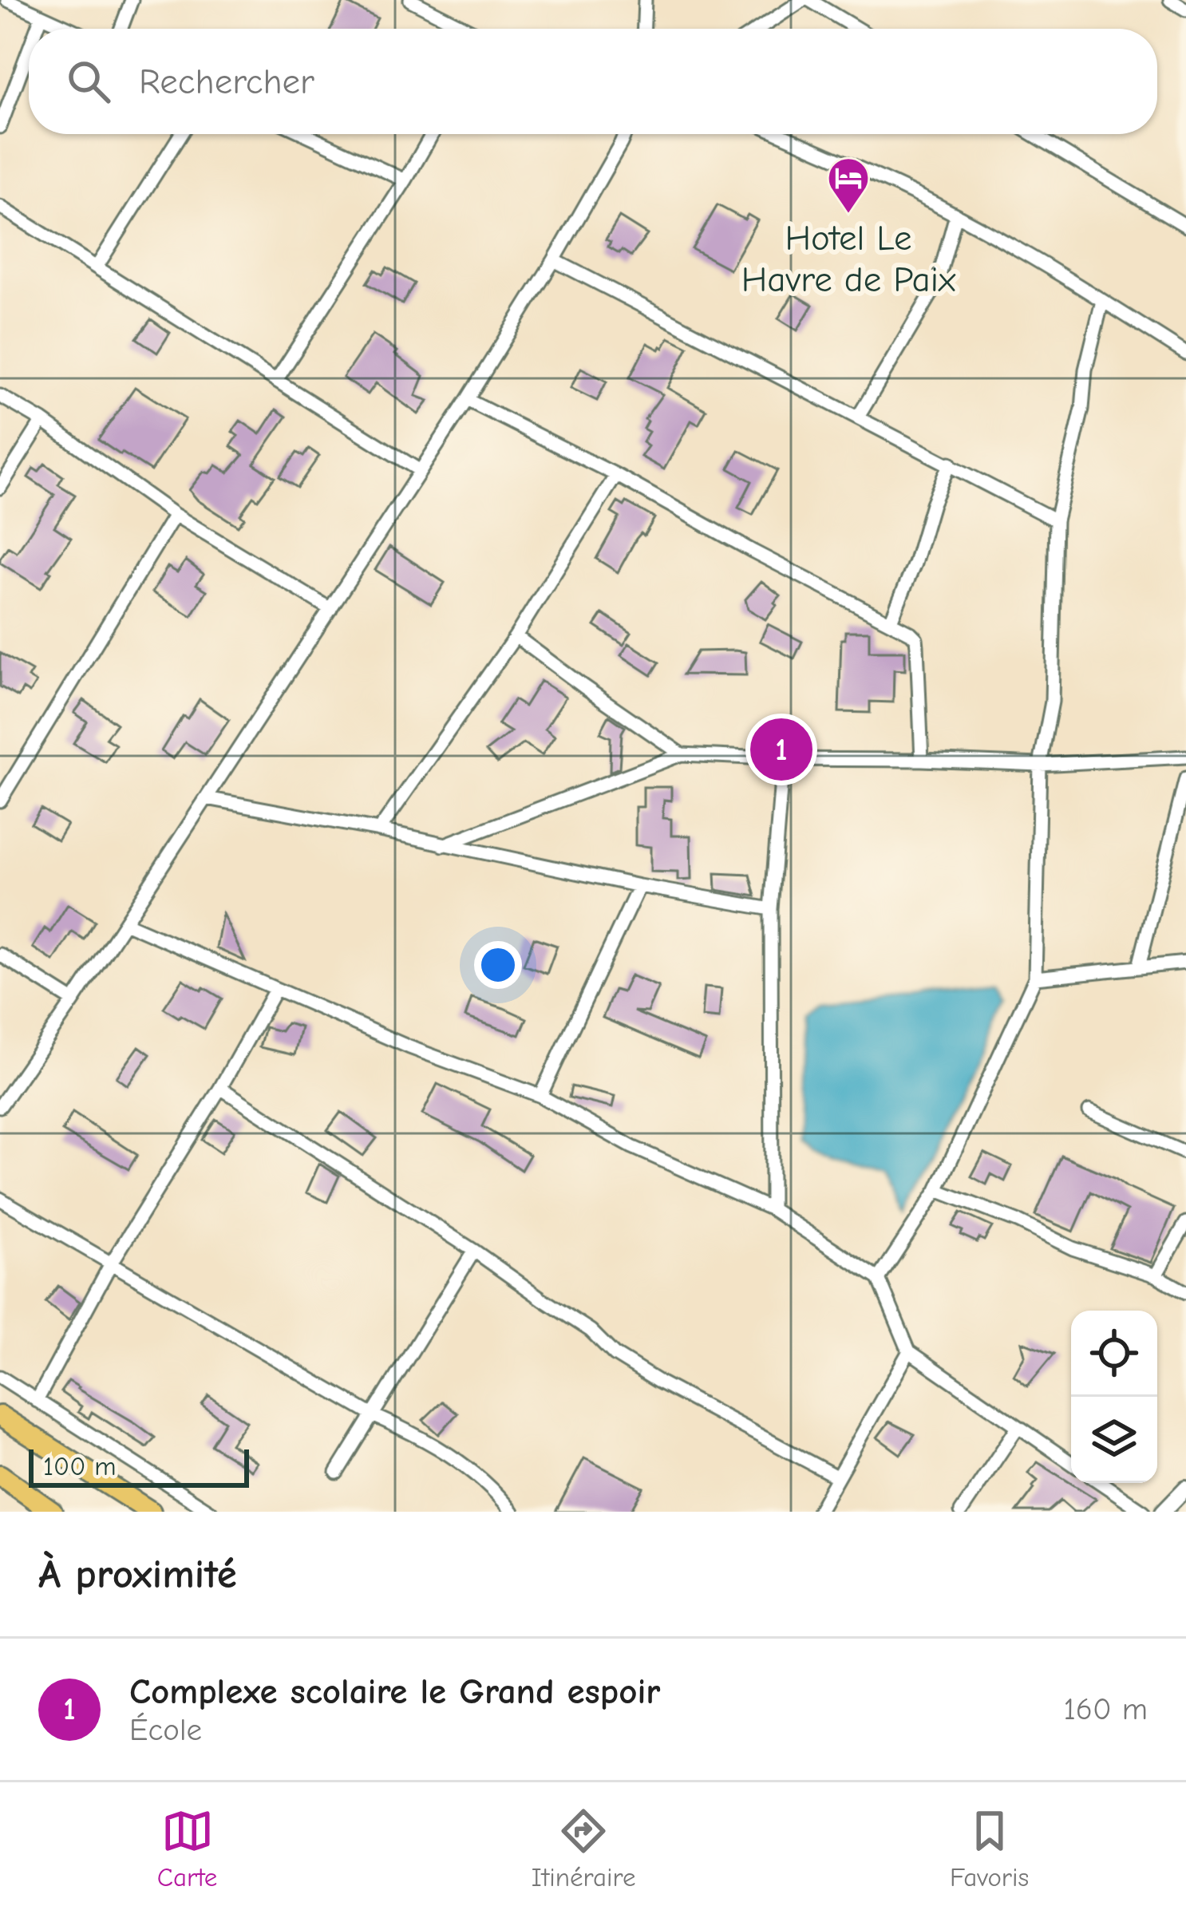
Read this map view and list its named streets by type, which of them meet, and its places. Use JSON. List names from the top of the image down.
{
  "places": {
    "hotel": ["Hotel Le Havre de Paix"]
  },
  "scale_bar": "100 m",
  "page": {
    "search": "Rechercher",
    "pins": "1",
    "scale": "100 m",
    "heading": "À proximité",
    "list": [
      {
        "mark": "1",
        "name": "Complexe scolaire le Grand espoir",
        "note": "École",
        "value": "160 m"
      }
    ],
    "nav": ["Carte", "Itinéraire", "Favoris"]
  }
}
